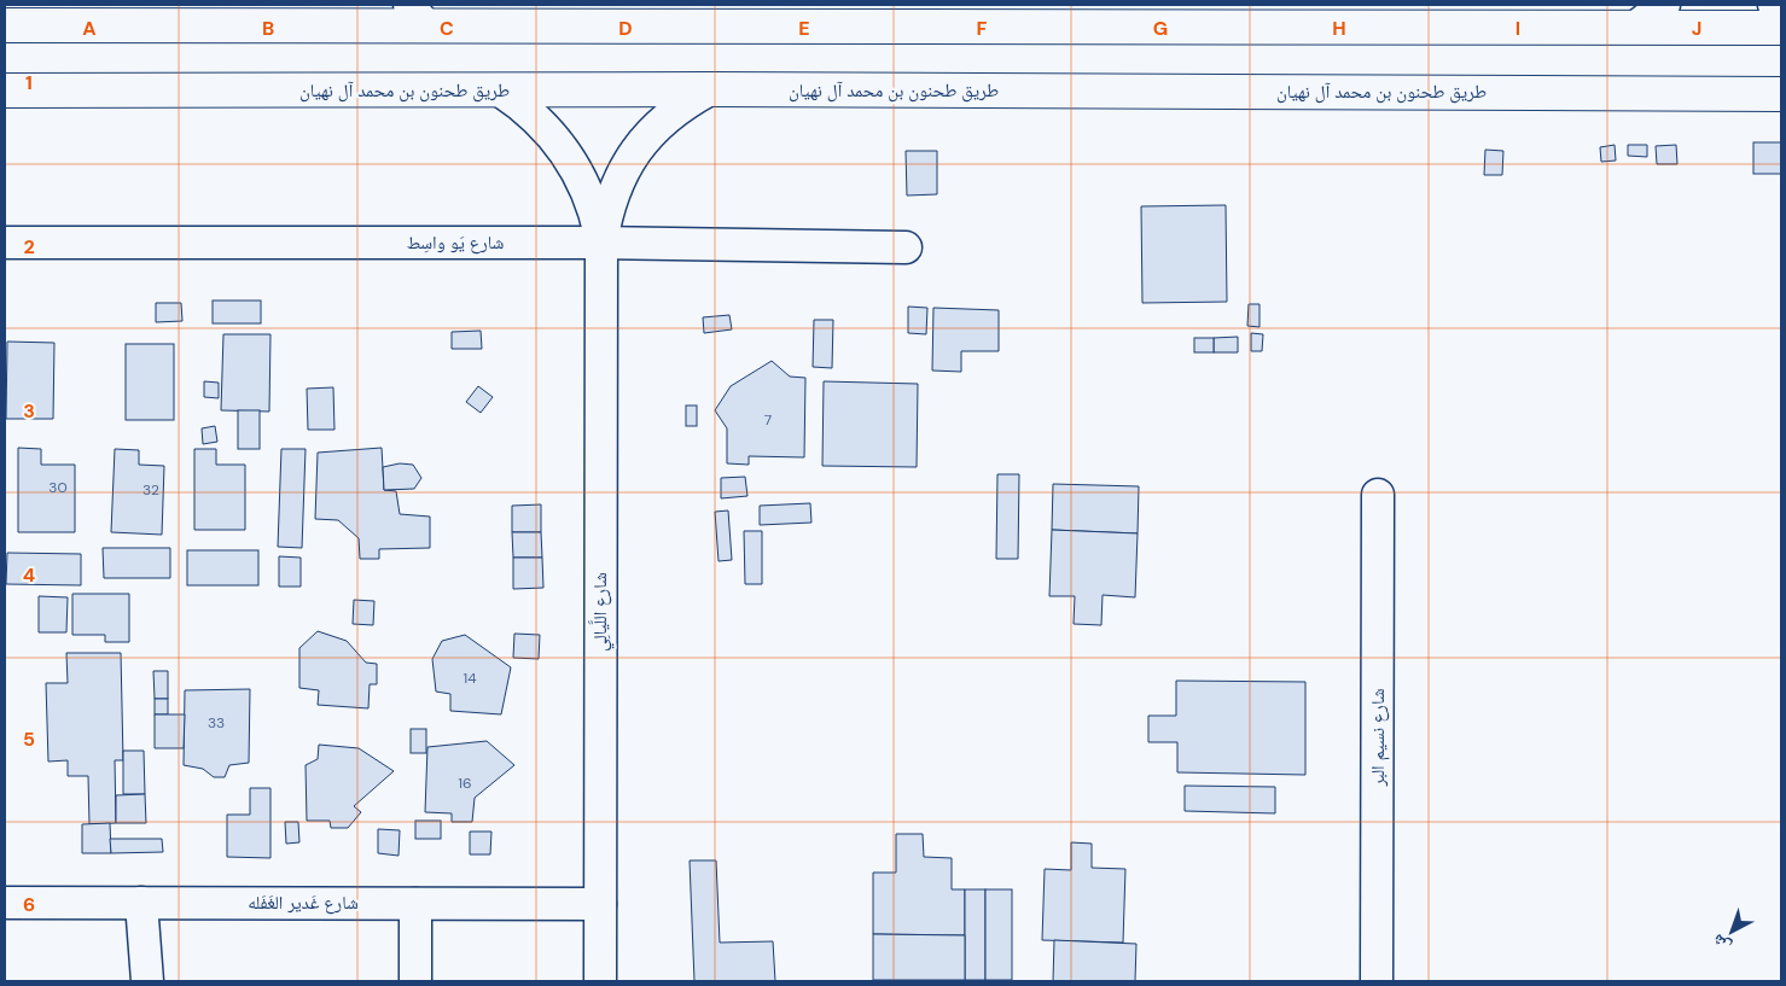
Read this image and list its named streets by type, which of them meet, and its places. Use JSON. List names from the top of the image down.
{
  "streets": {
    "main road": ["طريق طحنون بن محمد آل نهيان"],
    "street": [
      "شارع يَو واسِط",
      "شارع اللَّيالِي",
      "شارع نسيم البر",
      "شارع غَدير الغَفَله"
    ]
  },
  "crossings": [
    ["طريق طحنون بن محمد آل نهيان", "شارع اللَّيالِي"],
    ["شارع يَو واسِط", "شارع اللَّيالِي"],
    ["شارع اللَّيالِي", "شارع غَدير الغَفَله"]
  ],
  "house_numbers": [
    "7",
    "30",
    "32",
    "14",
    "33",
    "16"
  ],
  "north": "bottom left",
  "grid": {
    "columns": [
      "A",
      "B",
      "C",
      "D",
      "E",
      "F",
      "G",
      "H",
      "I",
      "J"
    ],
    "rows": [
      "1",
      "2",
      "3",
      "4",
      "5",
      "6"
    ]
  }
}
